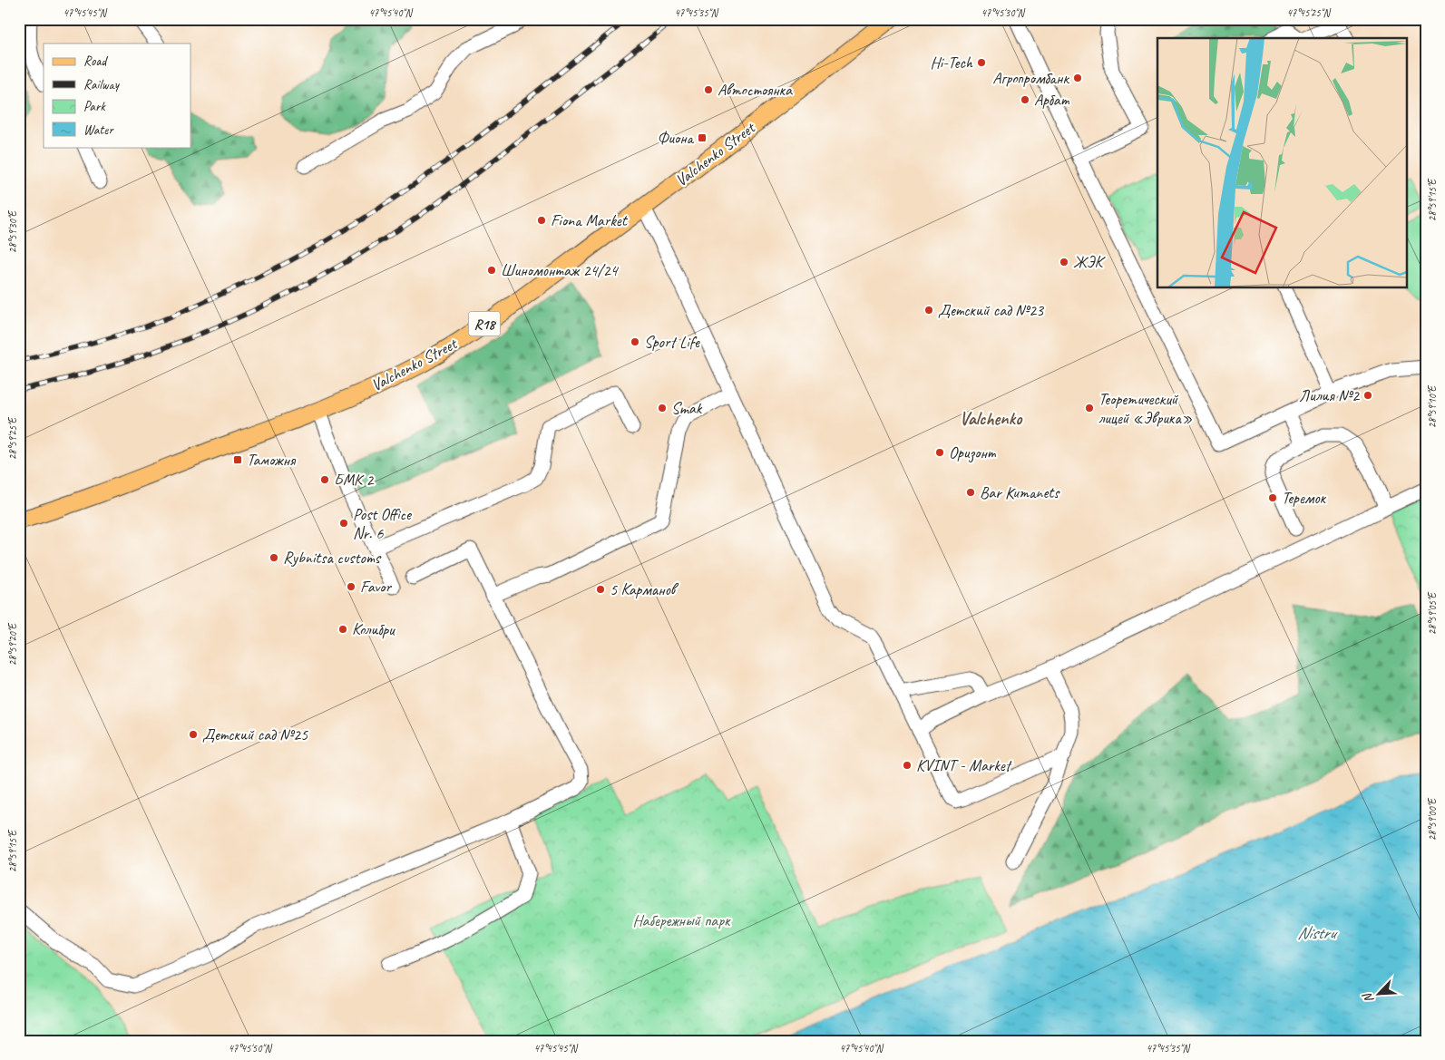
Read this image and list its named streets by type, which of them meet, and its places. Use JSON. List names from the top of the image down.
{
  "streets": {
    "main road": ["Valchenko Street", "R18"]
  },
  "districts": ["Valchenko"],
  "water": ["Nistru"],
  "parks": ["Набережный парк"],
  "places": {
    "other": [
      "Hi-Tech",
      "Агропромбанк",
      "Автостоянка",
      "Арбат",
      "Fiona Market",
      "ЖЭК",
      "Шиномонтаж 24/24",
      "Детский сад №23",
      "Sport Life",
      "Лилия №2",
      "Smak",
      "Теоретический лицей «Эврика»",
      "Оризонт",
      "БМК 2",
      "Bar Kumanets",
      "Теремок",
      "Post Office Nr. 6",
      "Rybnitsa customs",
      "Favor",
      "5 Карманов",
      "Колибри",
      "Детский сад №25",
      "KVINT - Market"
    ],
    "transit": ["Фиона", "Таможня"]
  },
  "legend": [
    "Road",
    "Railway",
    "Park",
    "Water"
  ],
  "north": "bottom left",
  "coordinates": [
    "47°45'45\"N",
    "47°45'40\"N",
    "47°45'35\"N",
    "47°45'30\"N",
    "47°45'25\"N",
    "28°59'15\"E",
    "28°59'30\"E",
    "28°59'10\"E",
    "28°59'25\"E",
    "28°59'05\"E",
    "28°59'20\"E",
    "28°59'00\"E",
    "47°45'50\"N"
  ]
}
